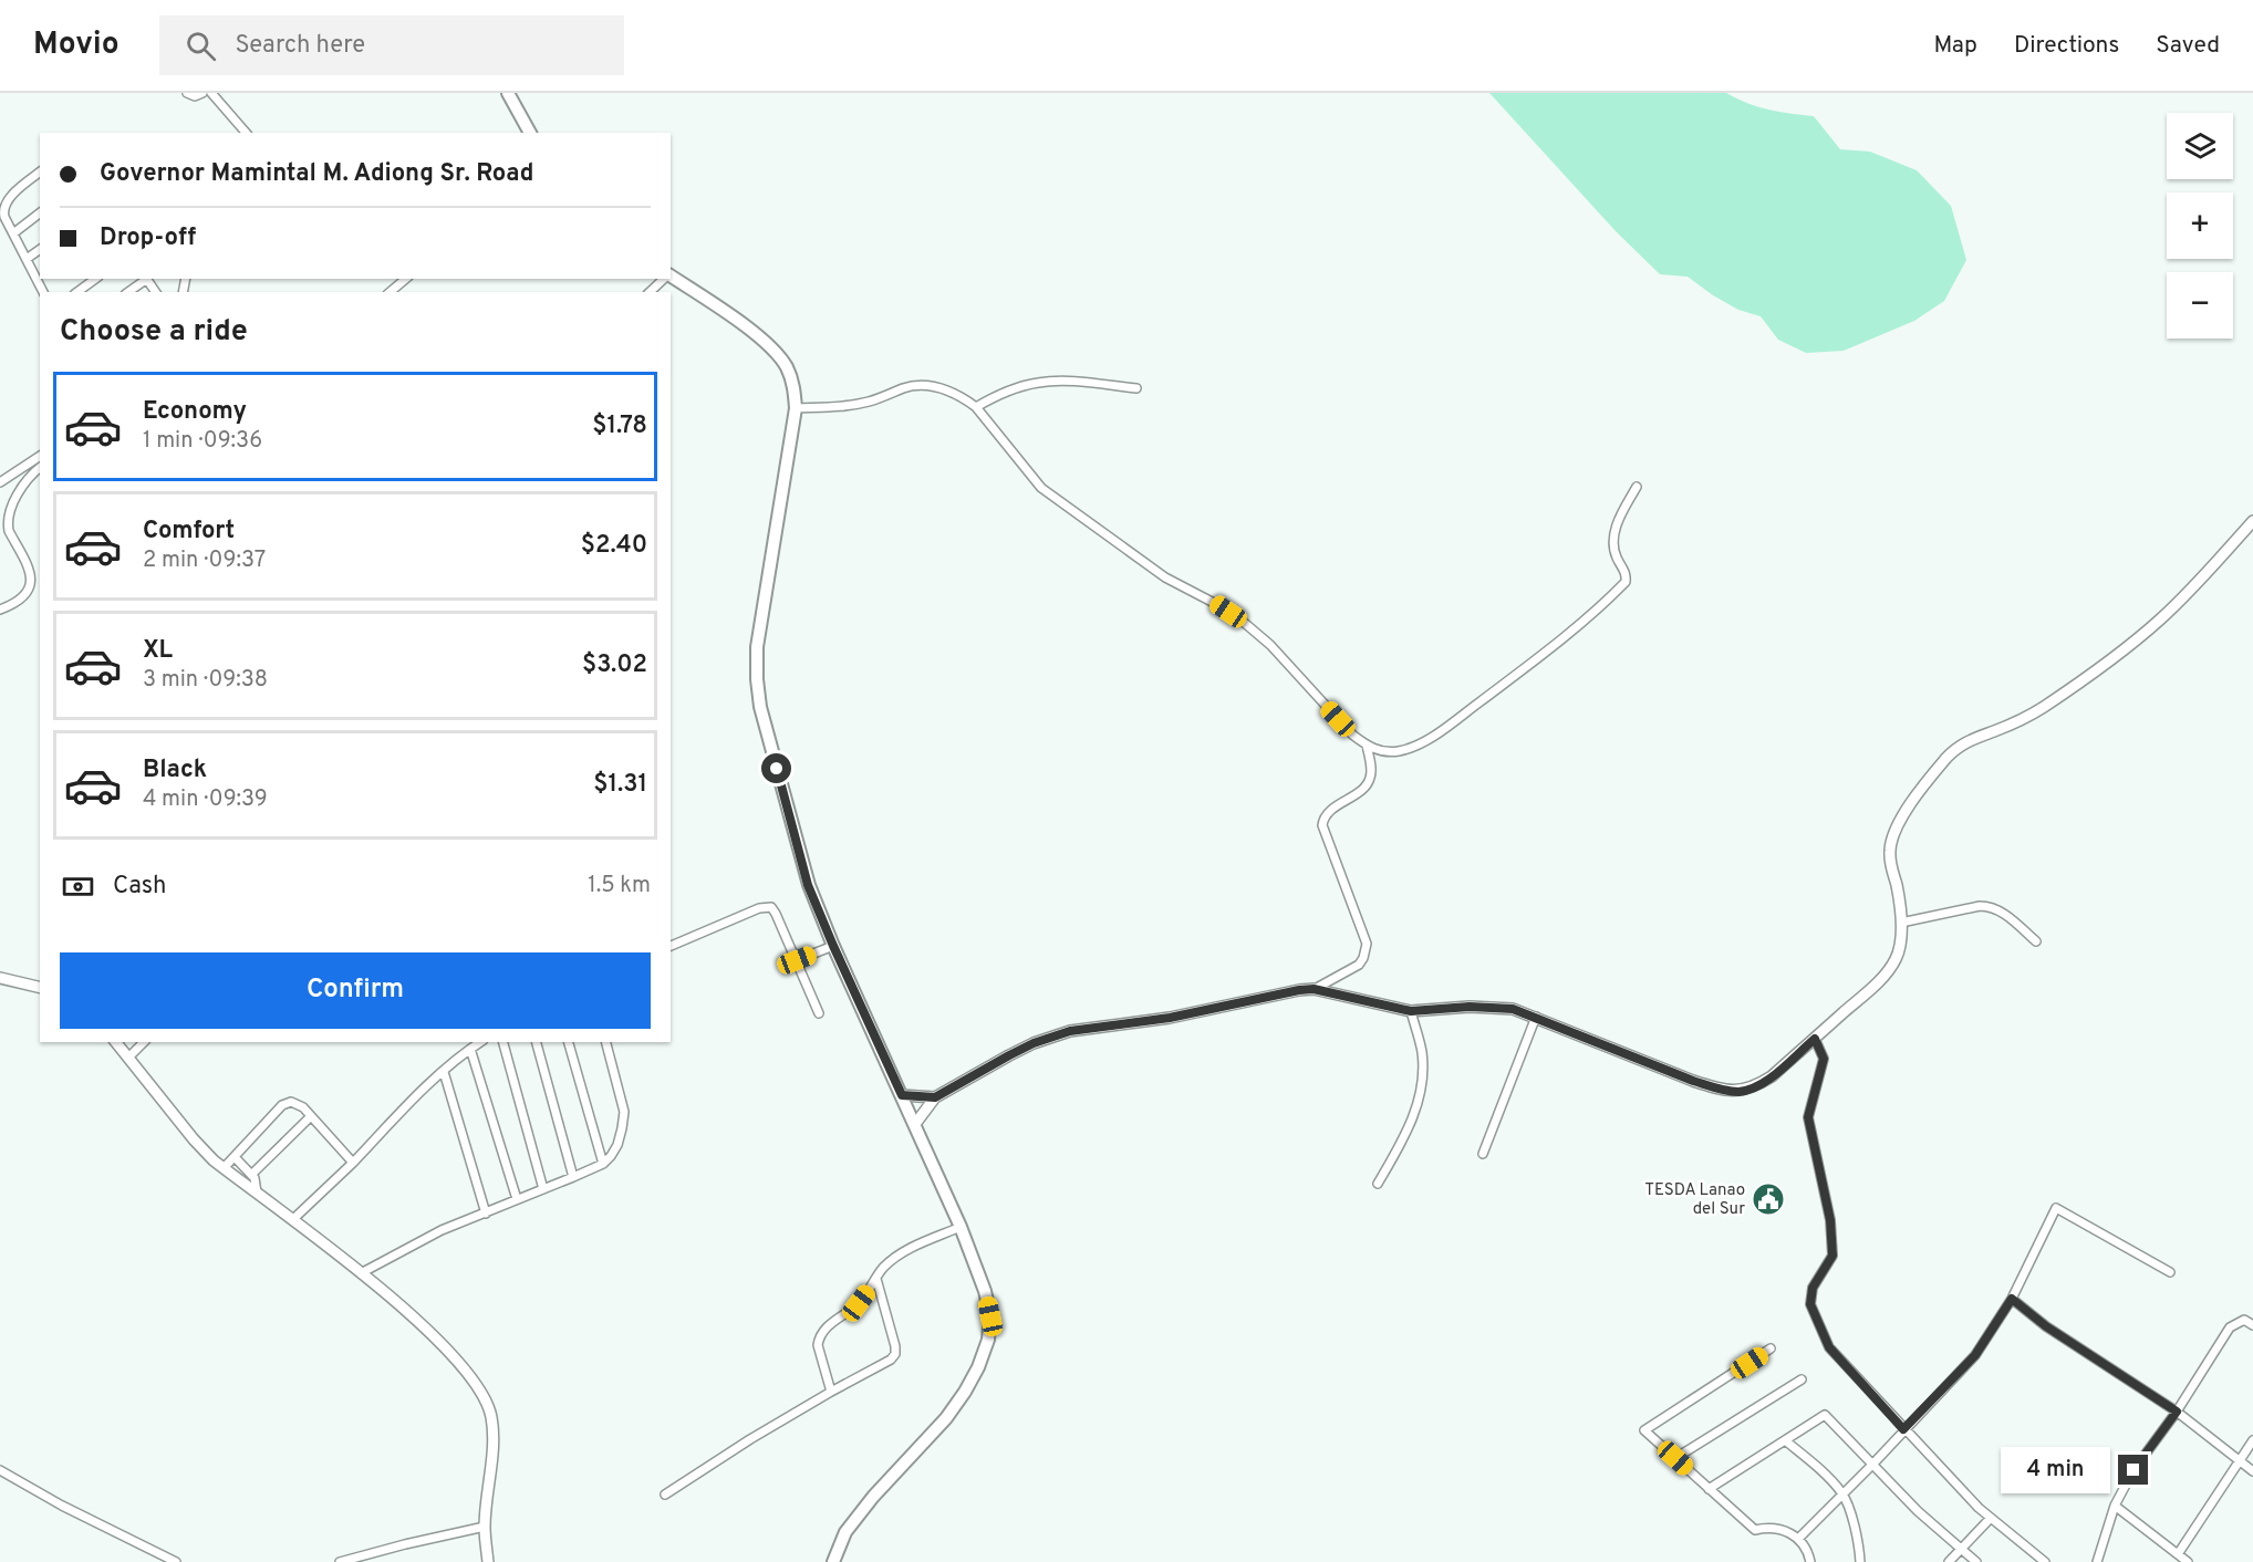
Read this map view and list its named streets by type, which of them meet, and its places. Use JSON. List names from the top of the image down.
{
  "places": {
    "public building": ["TESDA Lanao del Sur"]
  },
  "page": {
    "header": "Movio",
    "search": "Search here",
    "nav": ["Map", "Directions", "Saved"],
    "map_buttons": ["+", "−"],
    "banner": ["Governor Mamintal M. Adiong Sr. Road", "Drop-off"],
    "heading": "Choose a ride",
    "list": [
      {
        "name": "Economy",
        "note": "1 min · 09:36",
        "value": "$1.78"
      },
      {
        "name": "Comfort",
        "note": "2 min · 09:37",
        "value": "$2.40"
      },
      {
        "name": "XL",
        "note": "3 min · 09:38",
        "value": "$3.02"
      },
      {
        "name": "Black",
        "note": "4 min · 09:39",
        "value": "$1.31"
      }
    ],
    "pay": ["Cash", "1.5 km"],
    "buttons": "Confirm",
    "bubble": "4 min"
  }
}
